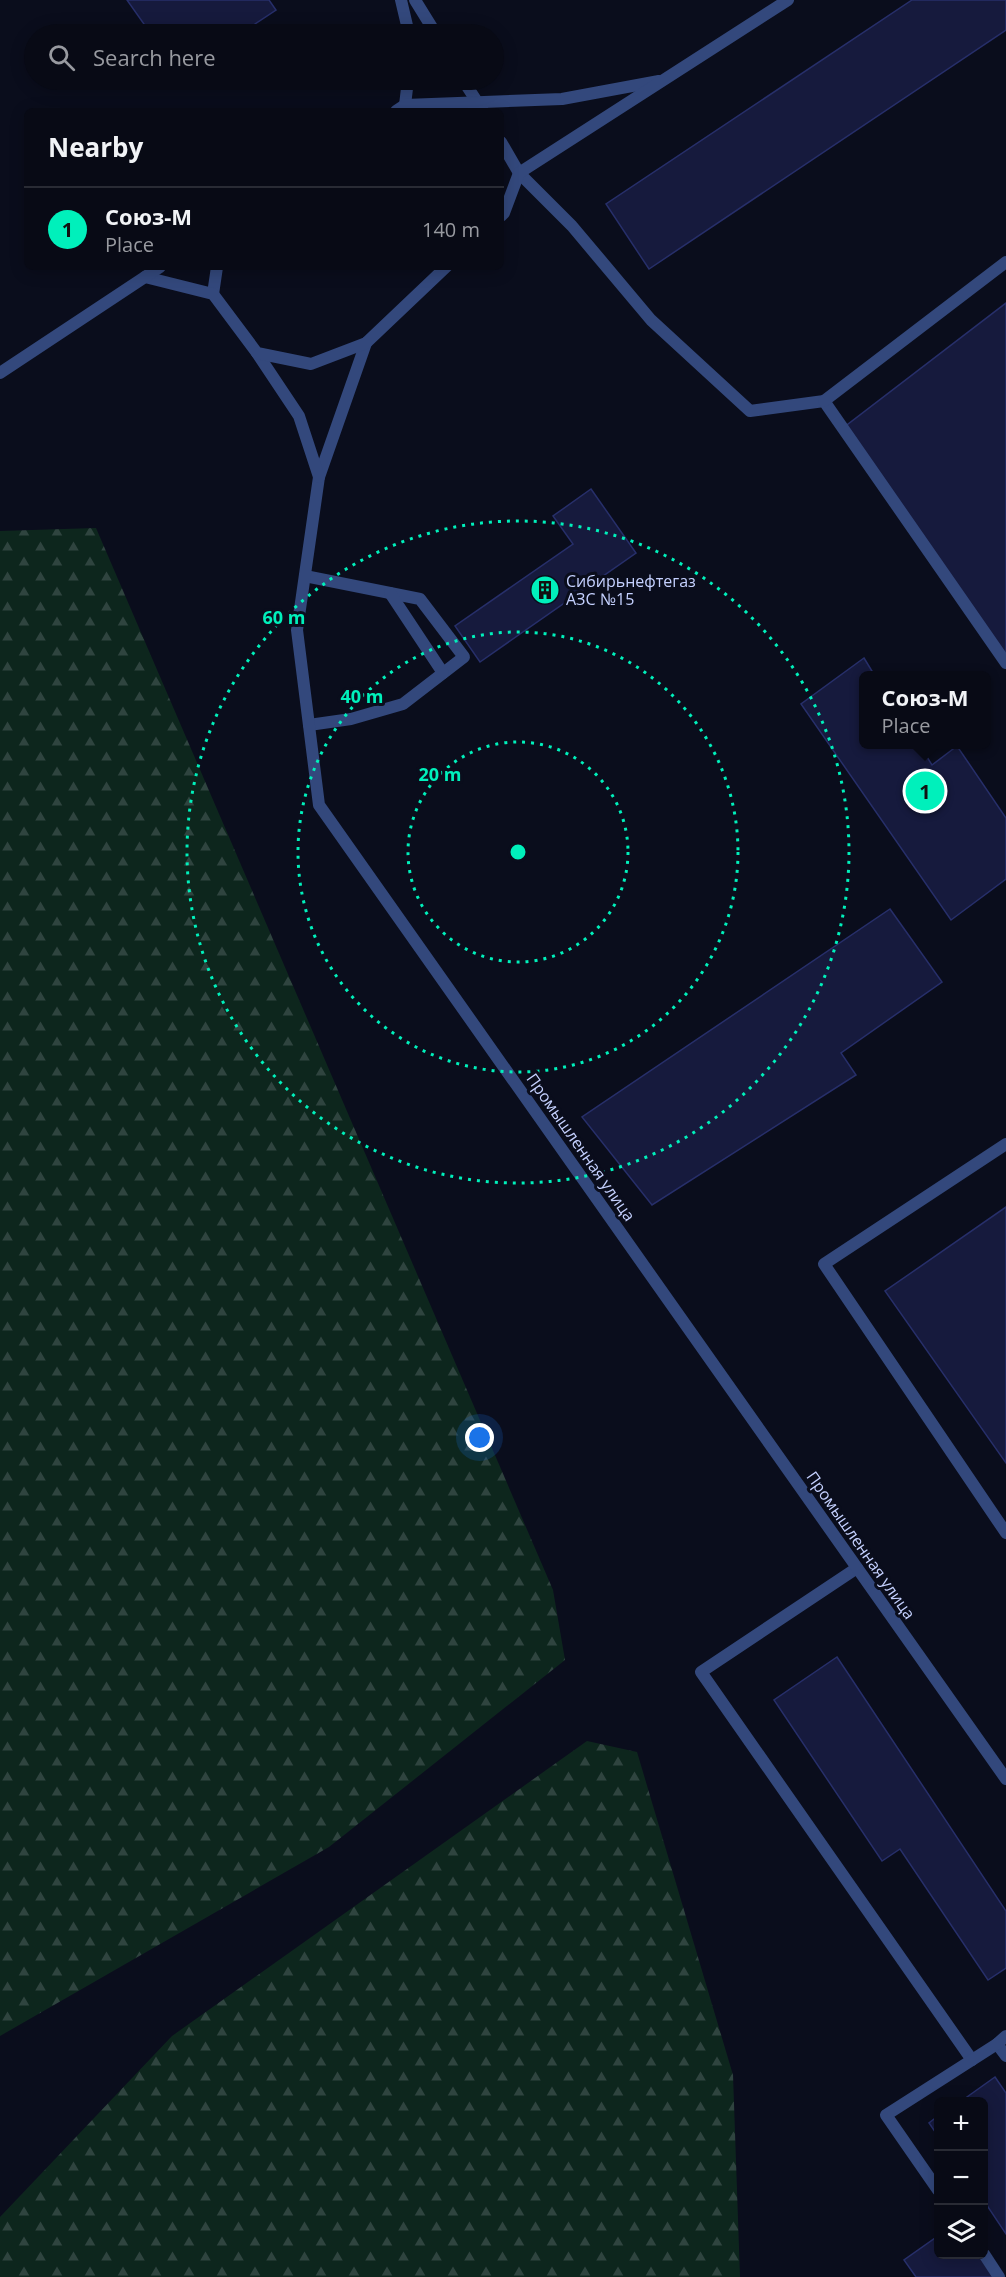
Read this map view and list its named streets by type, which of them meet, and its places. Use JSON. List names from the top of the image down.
{
  "streets": {
    "street": ["Промышленная улица"]
  },
  "places": {
    "building": ["Сибирьнефтегаз АЗС №15"]
  },
  "page": {
    "search": "Search here",
    "heading": "Nearby",
    "list": [
      {
        "mark": "1",
        "name": "Союз-М",
        "note": "Place",
        "value": "140 m"
      }
    ],
    "popup": ["Союз-М", "Place"],
    "pins": "1",
    "map_buttons": ["+", "−"]
  },
  "rings": ["60 m", "40 m", "20 m"]
}
